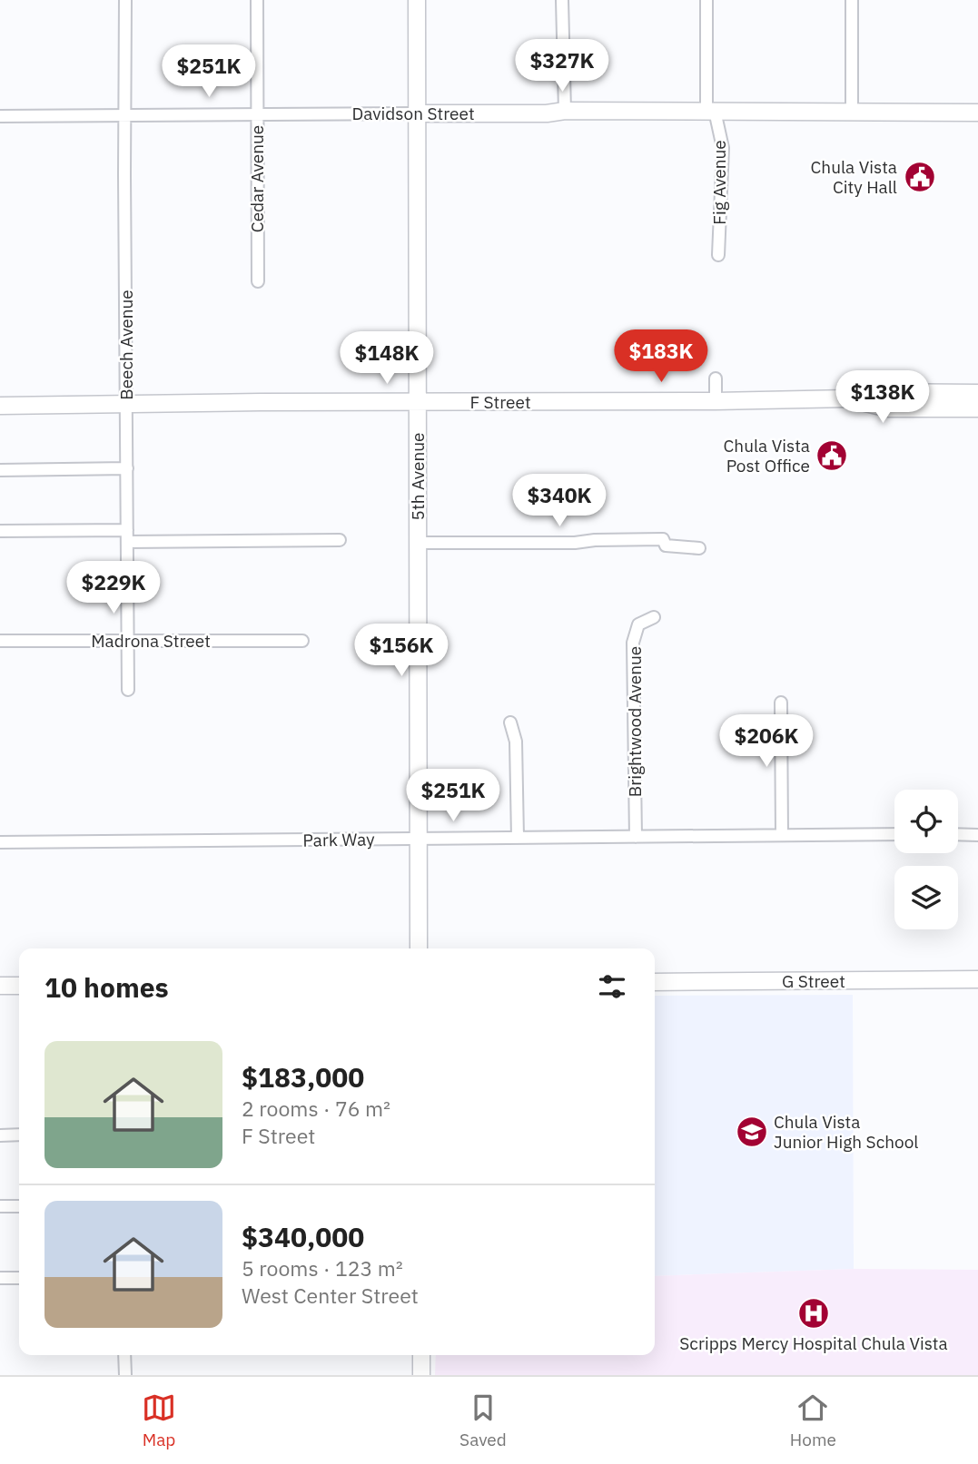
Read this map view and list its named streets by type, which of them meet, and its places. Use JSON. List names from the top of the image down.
{
  "streets": {
    "street": [
      "Davidson Street",
      "Cedar Avenue",
      "Fig Avenue",
      "Beech Avenue",
      "F Street",
      "5th Avenue",
      "Madrona Street",
      "Brightwood Avenue",
      "Park Way",
      "G Street"
    ]
  },
  "crossings": [
    ["Davidson Street", "Cedar Avenue"],
    ["Davidson Street", "Fig Avenue"],
    ["Davidson Street", "Beech Avenue"],
    ["Davidson Street", "5th Avenue"],
    ["Beech Avenue", "F Street"],
    ["Beech Avenue", "Madrona Street"],
    ["F Street", "5th Avenue"],
    ["5th Avenue", "Park Way"],
    ["Brightwood Avenue", "Park Way"]
  ],
  "places": {
    "public building": ["Chula Vista City Hall", "Chula Vista Post Office"],
    "school or university": ["Chula Vista Junior High School"],
    "hospital": ["Scripps Mercy Hospital Chula Vista"]
  },
  "page": {
    "price": [
      "$327K",
      "$251K",
      "$183K",
      "$148K",
      "$138K",
      "$340K",
      "$229K",
      "$156K",
      "$206K",
      "$251K"
    ],
    "heading": "10 homes",
    "list": [
      {
        "name": "$183,000",
        "note": "2 rooms · 76 m² · F Street"
      },
      {
        "name": "$340,000",
        "note": "5 rooms · 123 m² · West Center Street"
      }
    ],
    "tabs": ["Map", "Saved", "Home"]
  }
}
